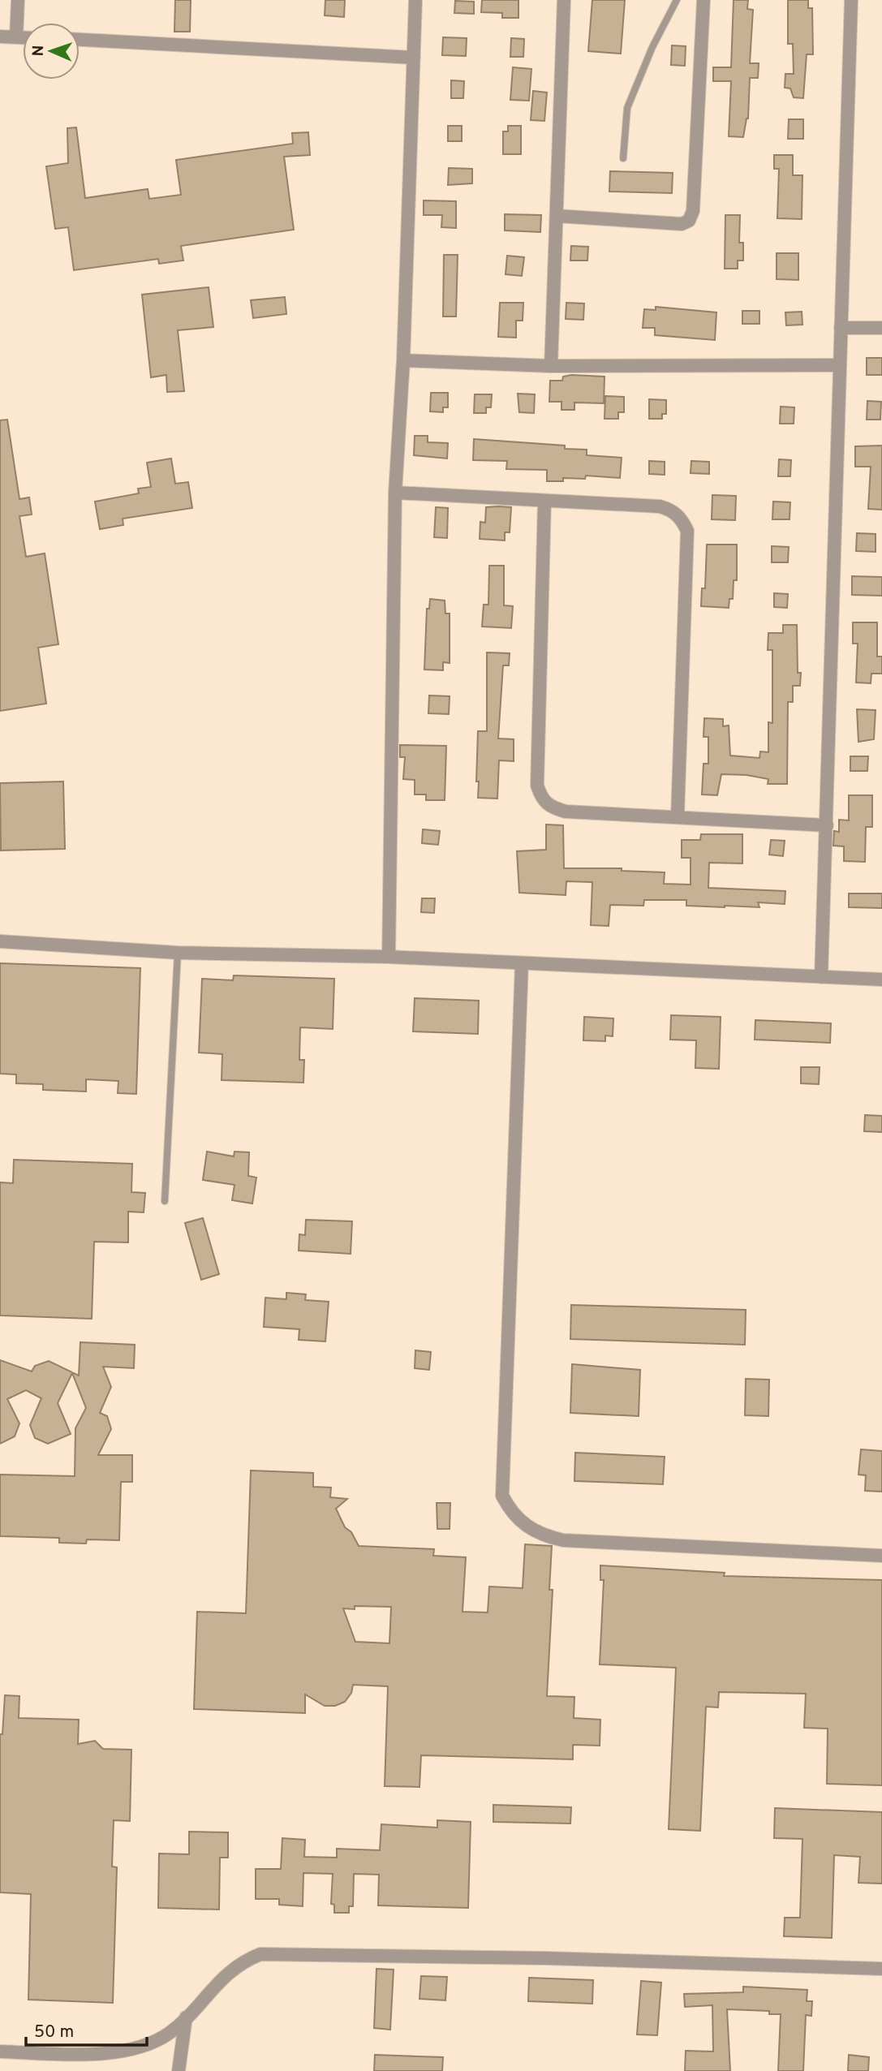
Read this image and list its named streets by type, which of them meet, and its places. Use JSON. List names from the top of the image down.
{
  "scale_bar": "50 m",
  "north": "left"
}
